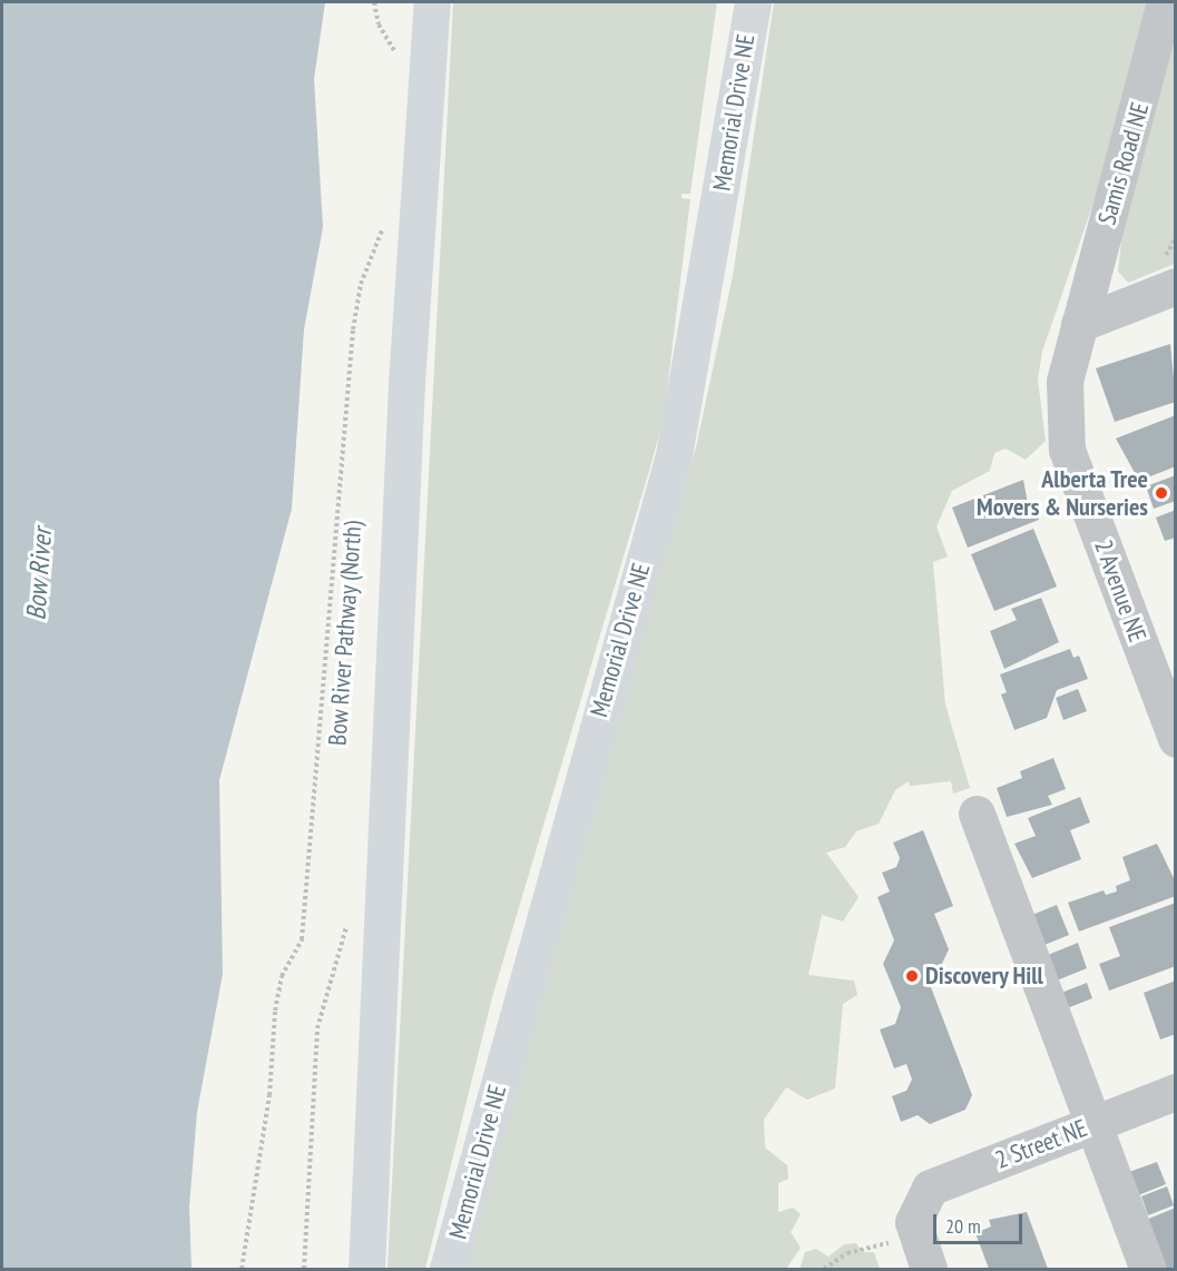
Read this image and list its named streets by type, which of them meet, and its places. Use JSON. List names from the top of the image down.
{
  "streets": {
    "main road": ["Memorial Drive NE"],
    "street": ["Samis Road NE", "2 Avenue NE", "2 Street NE"]
  },
  "crossings": [
    ["Samis Road NE", "2 Avenue NE"]
  ],
  "water": ["Bow River"],
  "places": ["Alberta Tree Movers & Nurseries", "Discovery Hill"],
  "scale_bar": "20 m"
}
